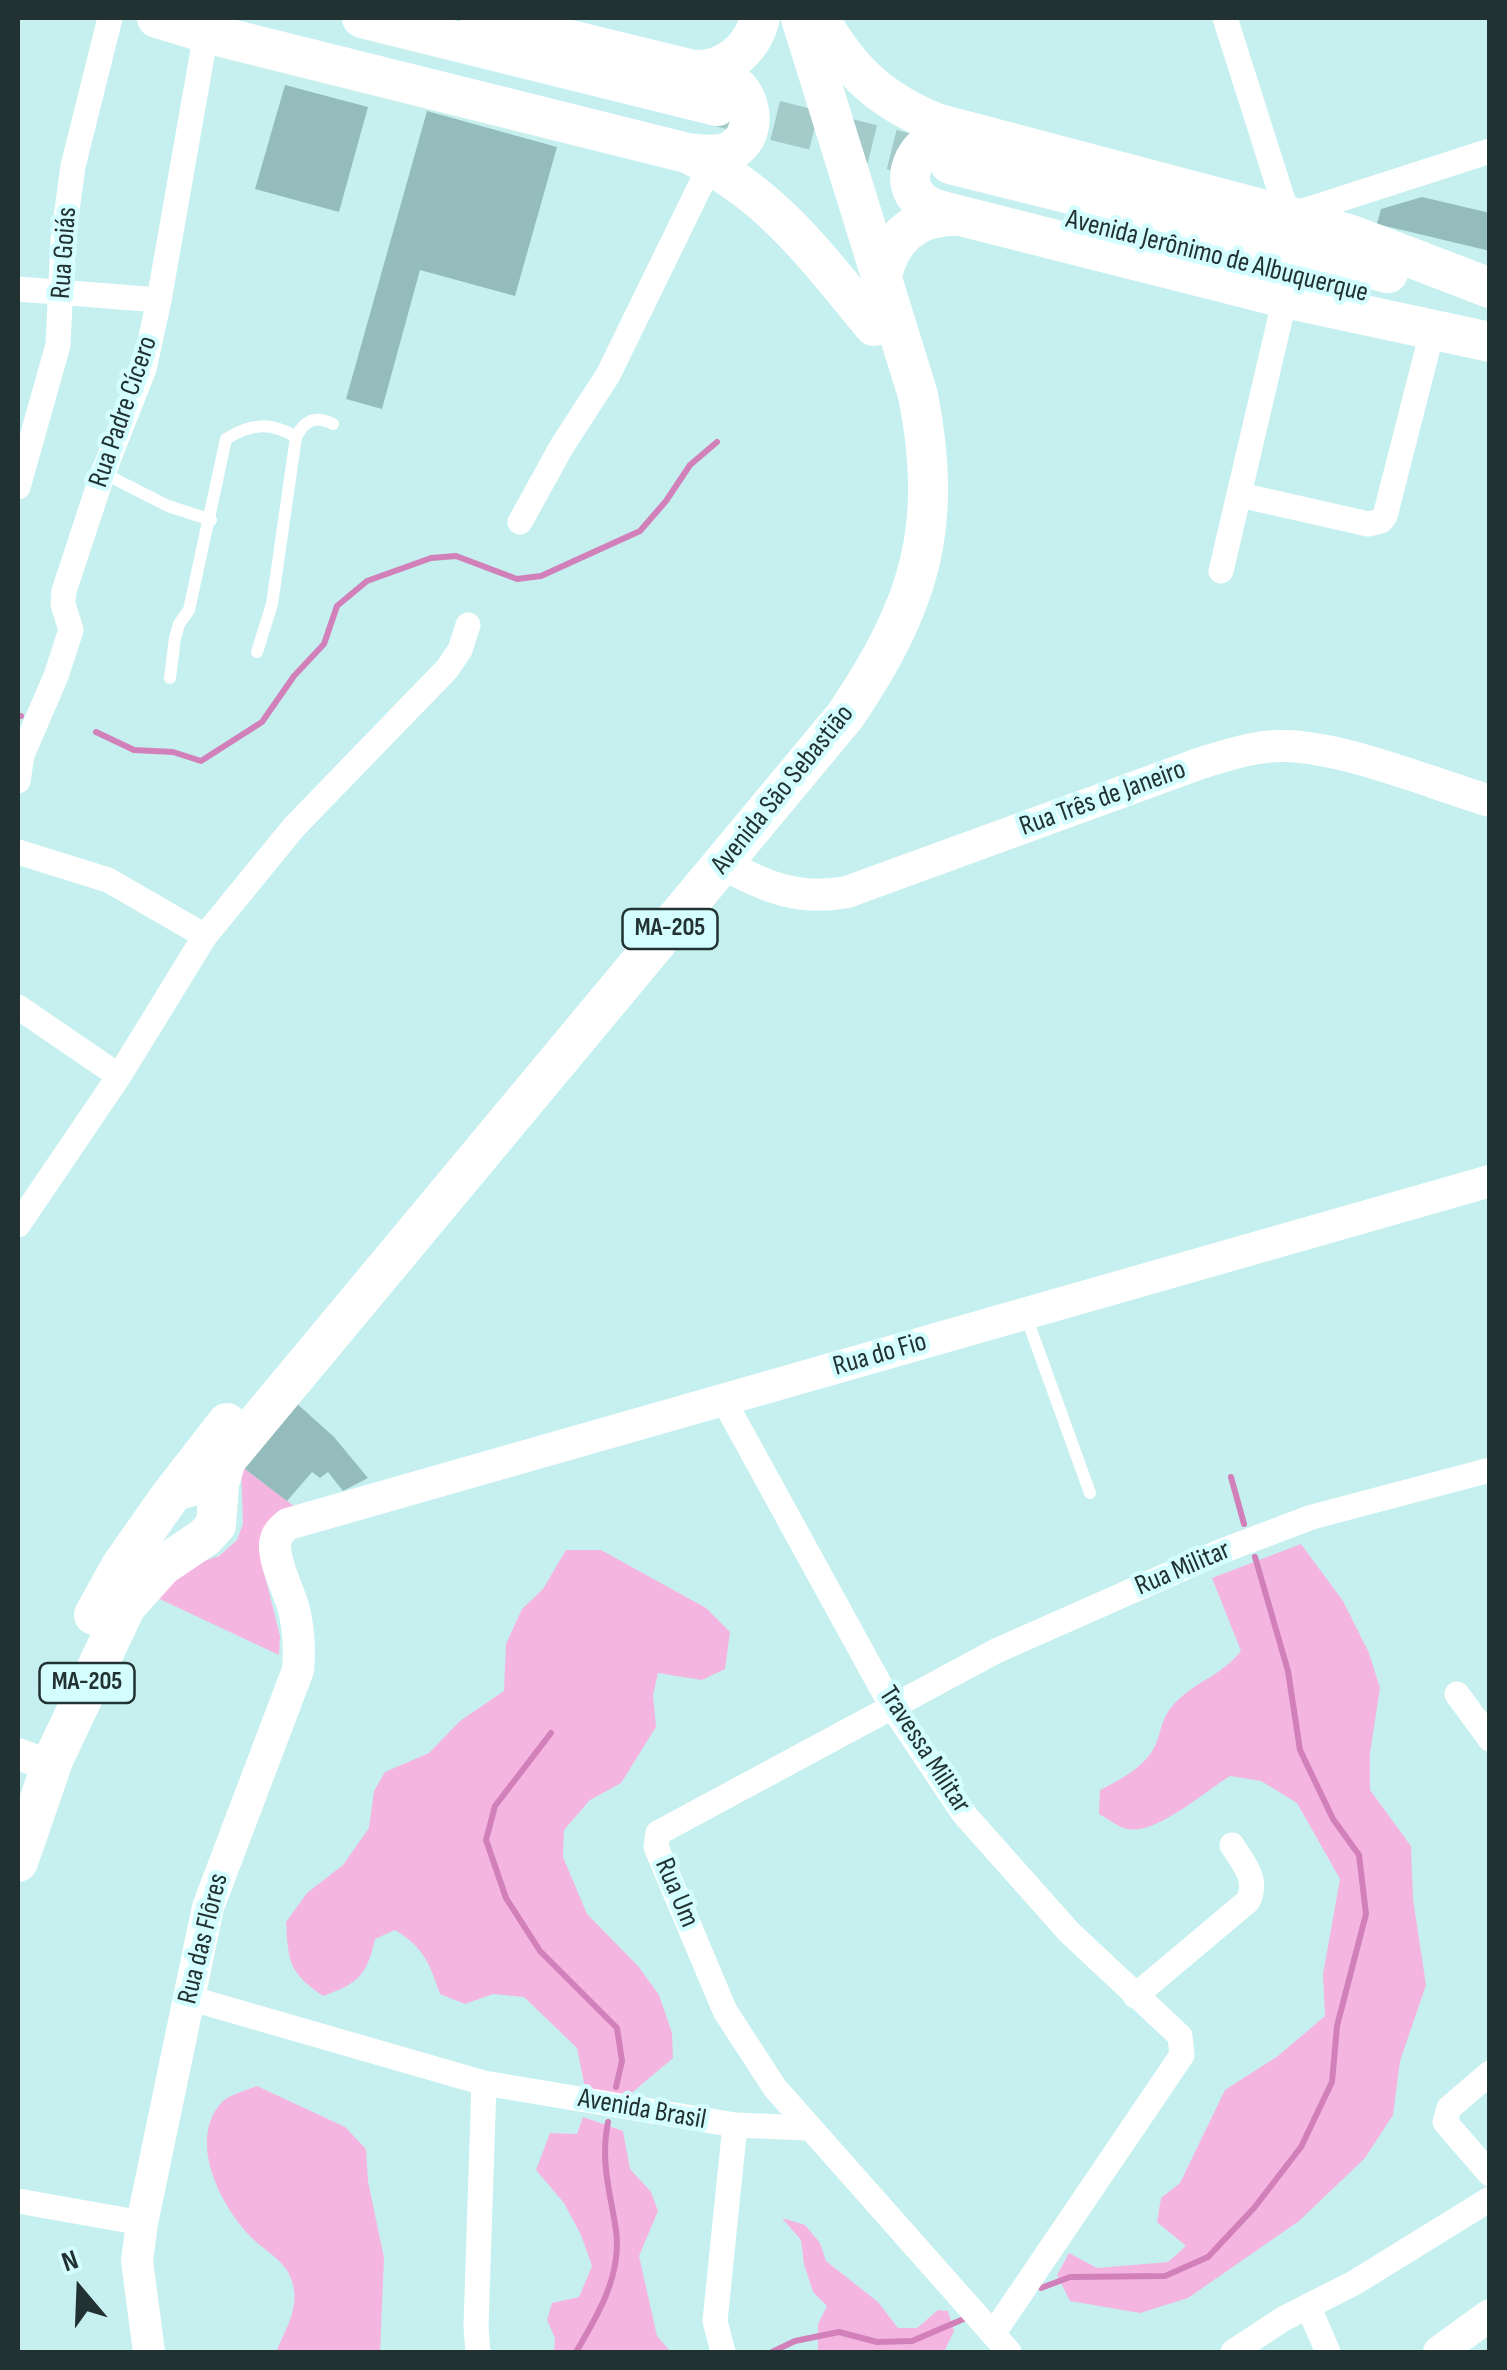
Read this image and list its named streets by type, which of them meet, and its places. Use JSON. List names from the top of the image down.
{
  "streets": {
    "main road": ["Avenida Jerônimo de Albuquerque", "Avenida São Sebastião", "MA-205"],
    "street": [
      "Rua Goiás",
      "Rua Padre Cícero",
      "Rua Três de Janeiro",
      "Rua do Fio",
      "Rua Militar",
      "Travessa Militar",
      "Rua Um",
      "Rua das Flôres",
      "Avenida Brasil"
    ]
  },
  "crossings": [
    ["Avenida São Sebastião", "Rua Três de Janeiro"],
    ["Avenida São Sebastião", "MA-205"],
    ["Rua do Fio", "Travessa Militar"],
    ["Rua do Fio", "Rua das Flôres"],
    ["Rua Militar", "Travessa Militar"],
    ["Rua Militar", "Rua Um"],
    ["Travessa Militar", "Rua Um"],
    ["Rua Um", "Avenida Brasil"],
    ["Rua das Flôres", "Avenida Brasil"]
  ],
  "north": "top"
}
